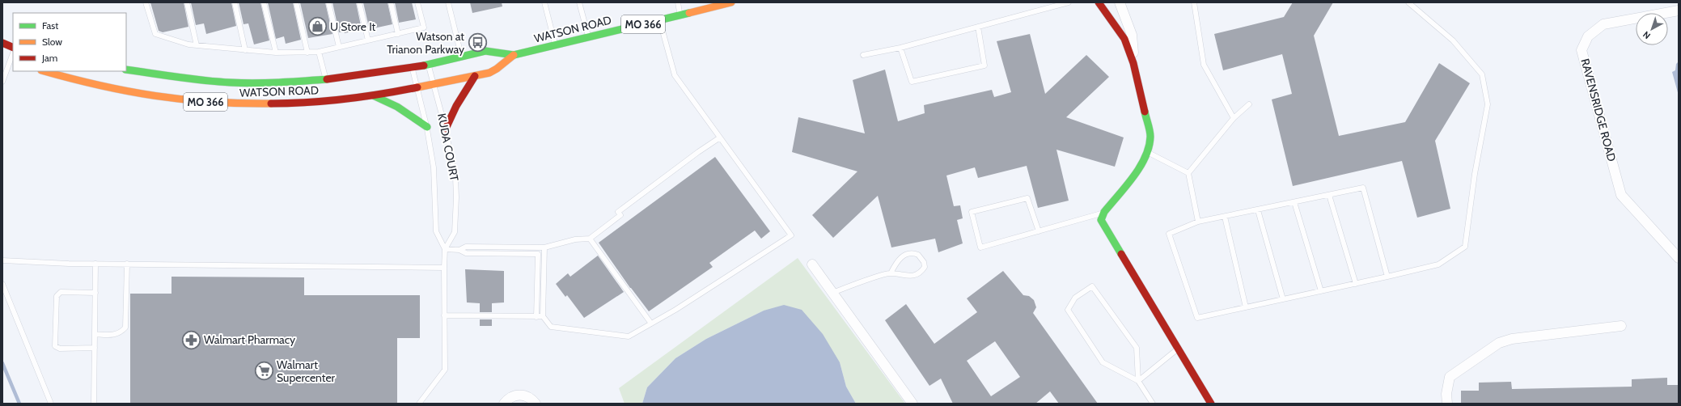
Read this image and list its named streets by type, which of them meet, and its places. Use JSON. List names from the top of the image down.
{
  "streets": {
    "main road": ["MO 366", "WATSON ROAD"],
    "street": ["RAVENSRIDGE ROAD"],
    "lane": ["KUDA COURT"]
  },
  "crossings": [
    ["WATSON ROAD", "KUDA COURT"]
  ],
  "places": {
    "shop": ["U Store It"],
    "bus stop": ["Watson at Trianon Parkway"],
    "pharmacy": ["Walmart Pharmacy"],
    "supermarket": ["Walmart Supercenter"]
  },
  "legend": ["Fast", "Slow", "Jam"],
  "north": "bottom left"
}
